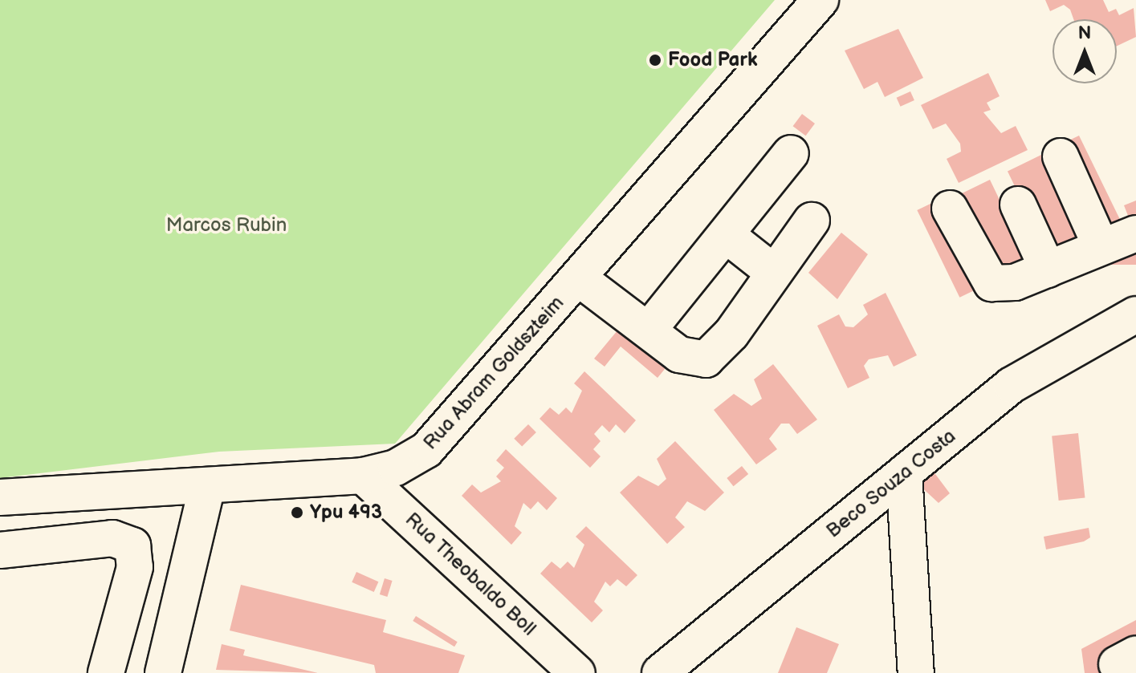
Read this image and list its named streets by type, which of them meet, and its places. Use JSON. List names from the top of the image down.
{
  "streets": {
    "street": ["Rua Abram Goldszteim", "Beco Souza Costa", "Rua Theobaldo Boll"]
  },
  "crossings": [
    ["Rua Abram Goldszteim", "Rua Theobaldo Boll"]
  ],
  "parks": ["Marcos Rubin"],
  "places": ["Food Park", "Ypu 493"],
  "north": "top"
}
